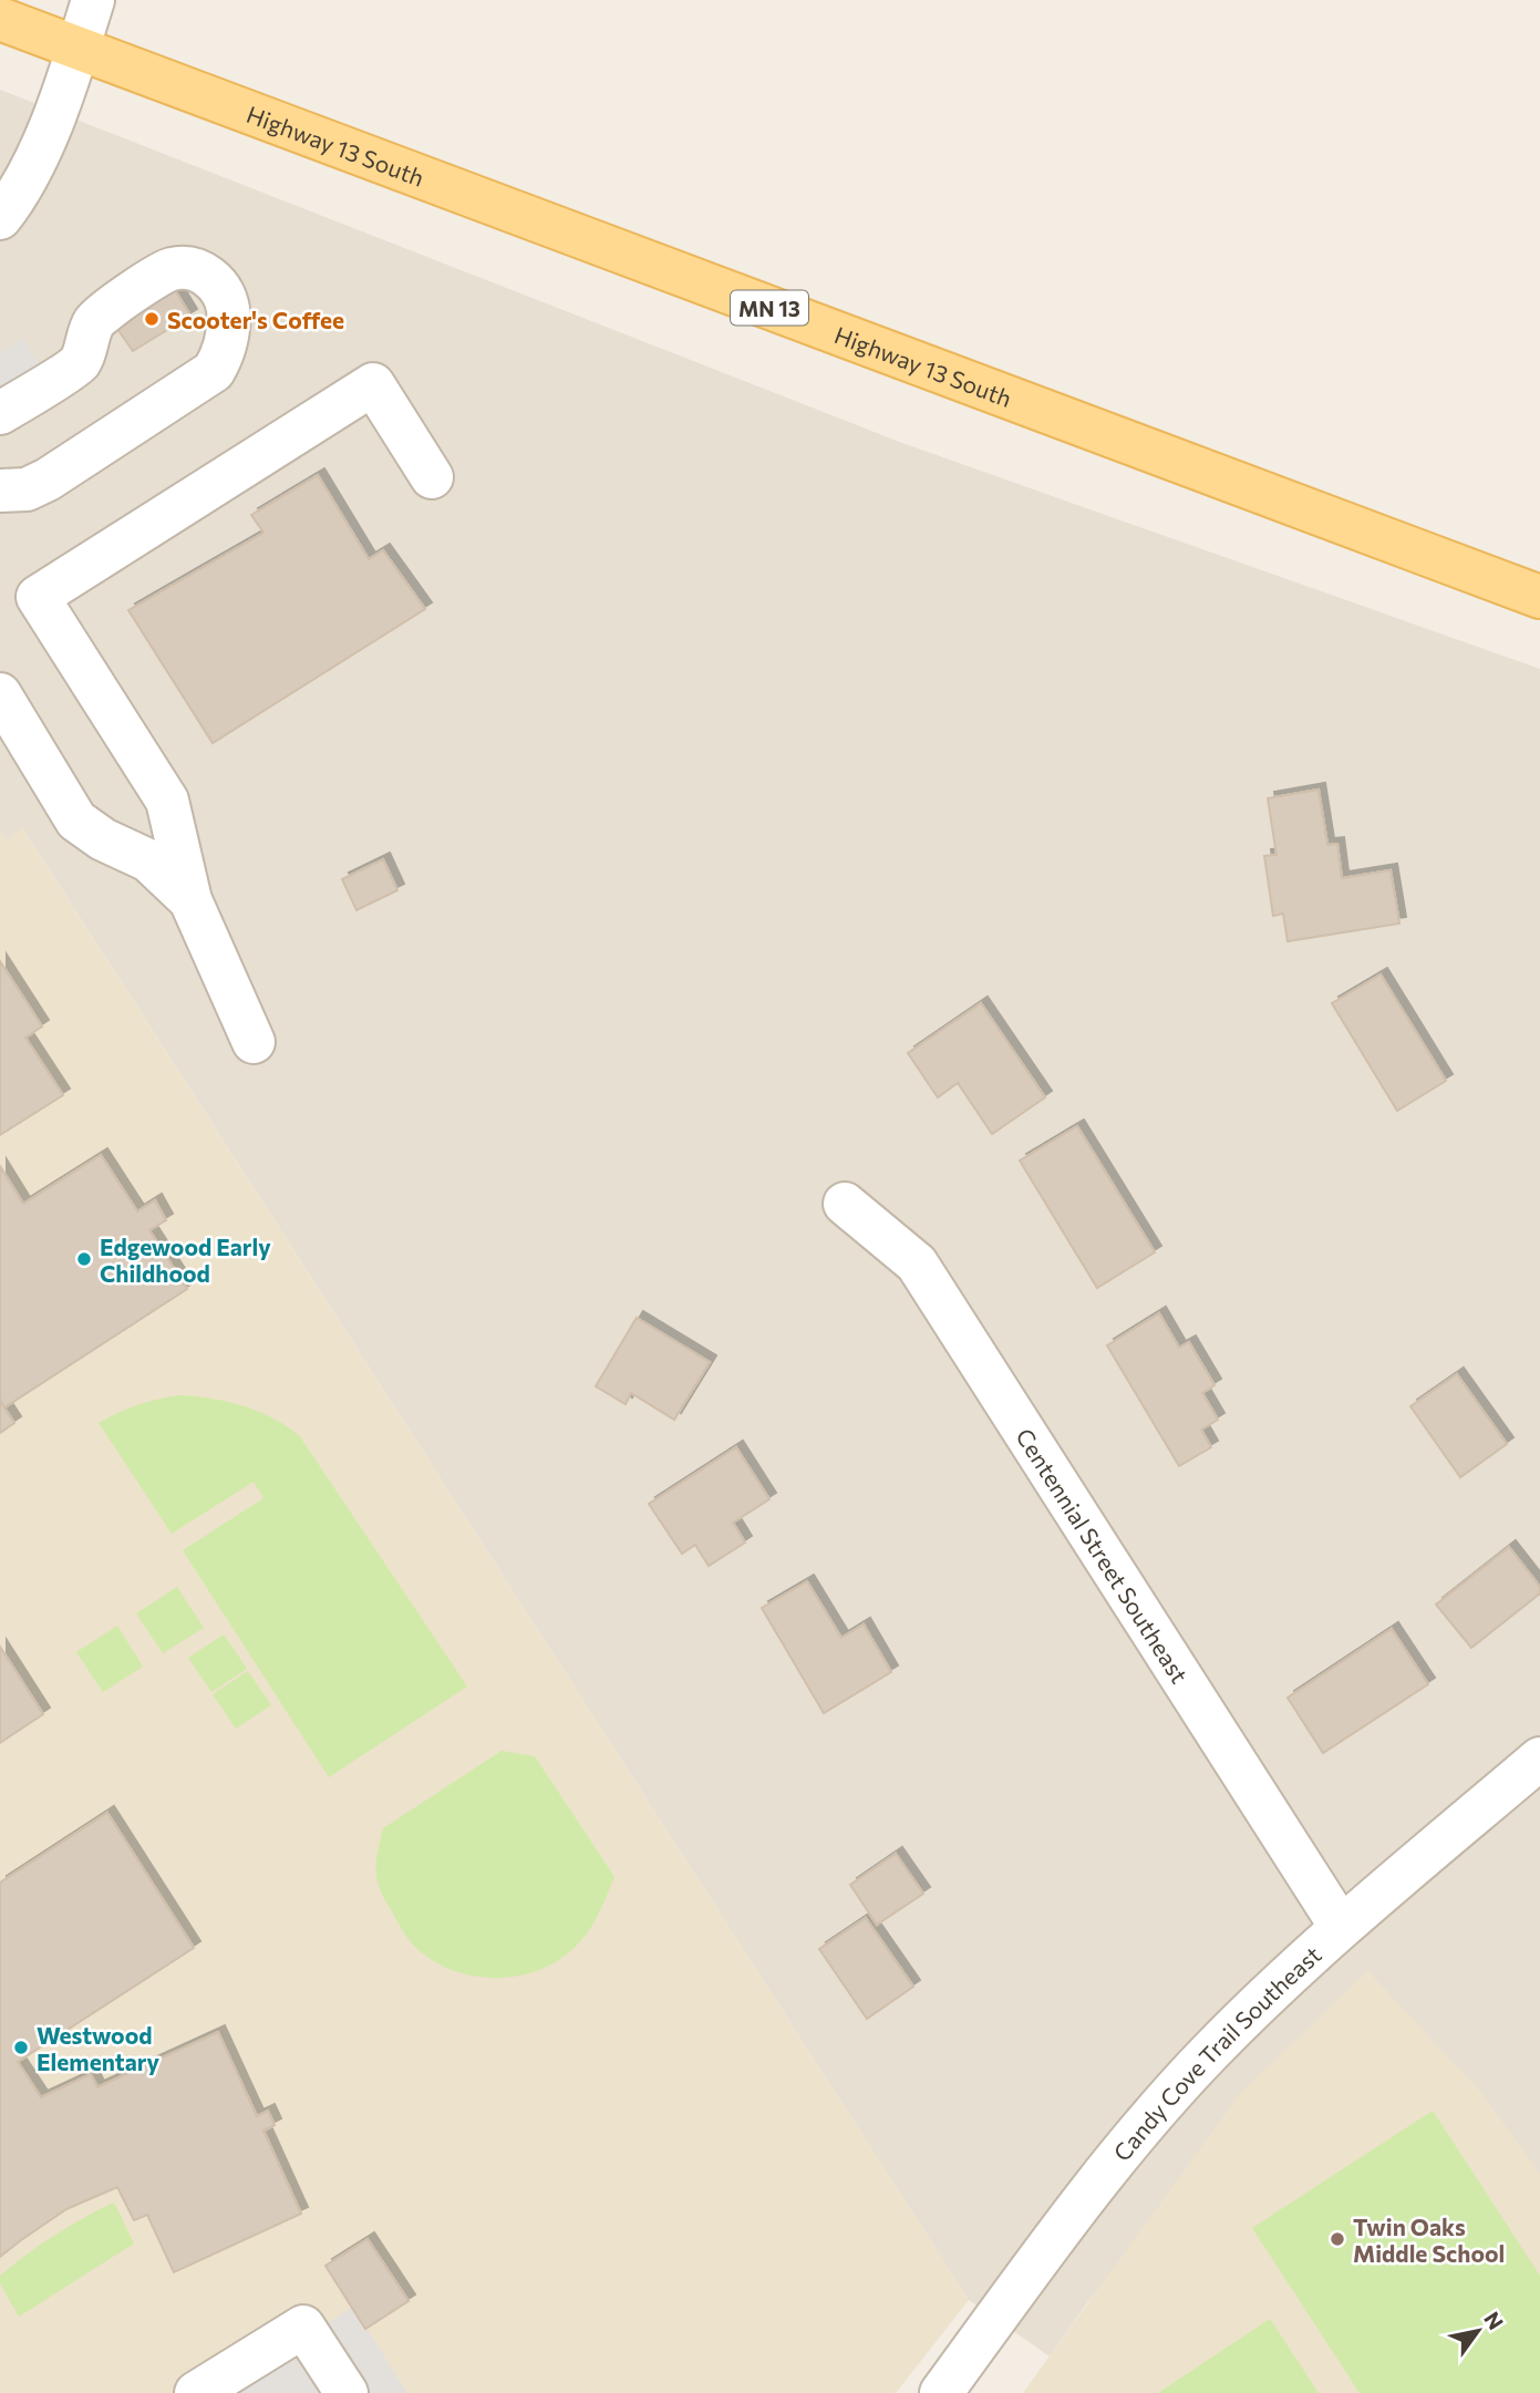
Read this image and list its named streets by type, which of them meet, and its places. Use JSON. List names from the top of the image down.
{
  "streets": {
    "main road": ["Highway 13 South", "MN 13"],
    "street": ["Centennial Street Southeast", "Candy Cove Trail Southeast"]
  },
  "crossings": [
    ["Centennial Street Southeast", "Candy Cove Trail Southeast"]
  ],
  "places": [
    "Scooter's Coffee",
    "Edgewood Early Childhood",
    "Westwood Elementary",
    "Twin Oaks Middle School"
  ],
  "north": "top right"
}
